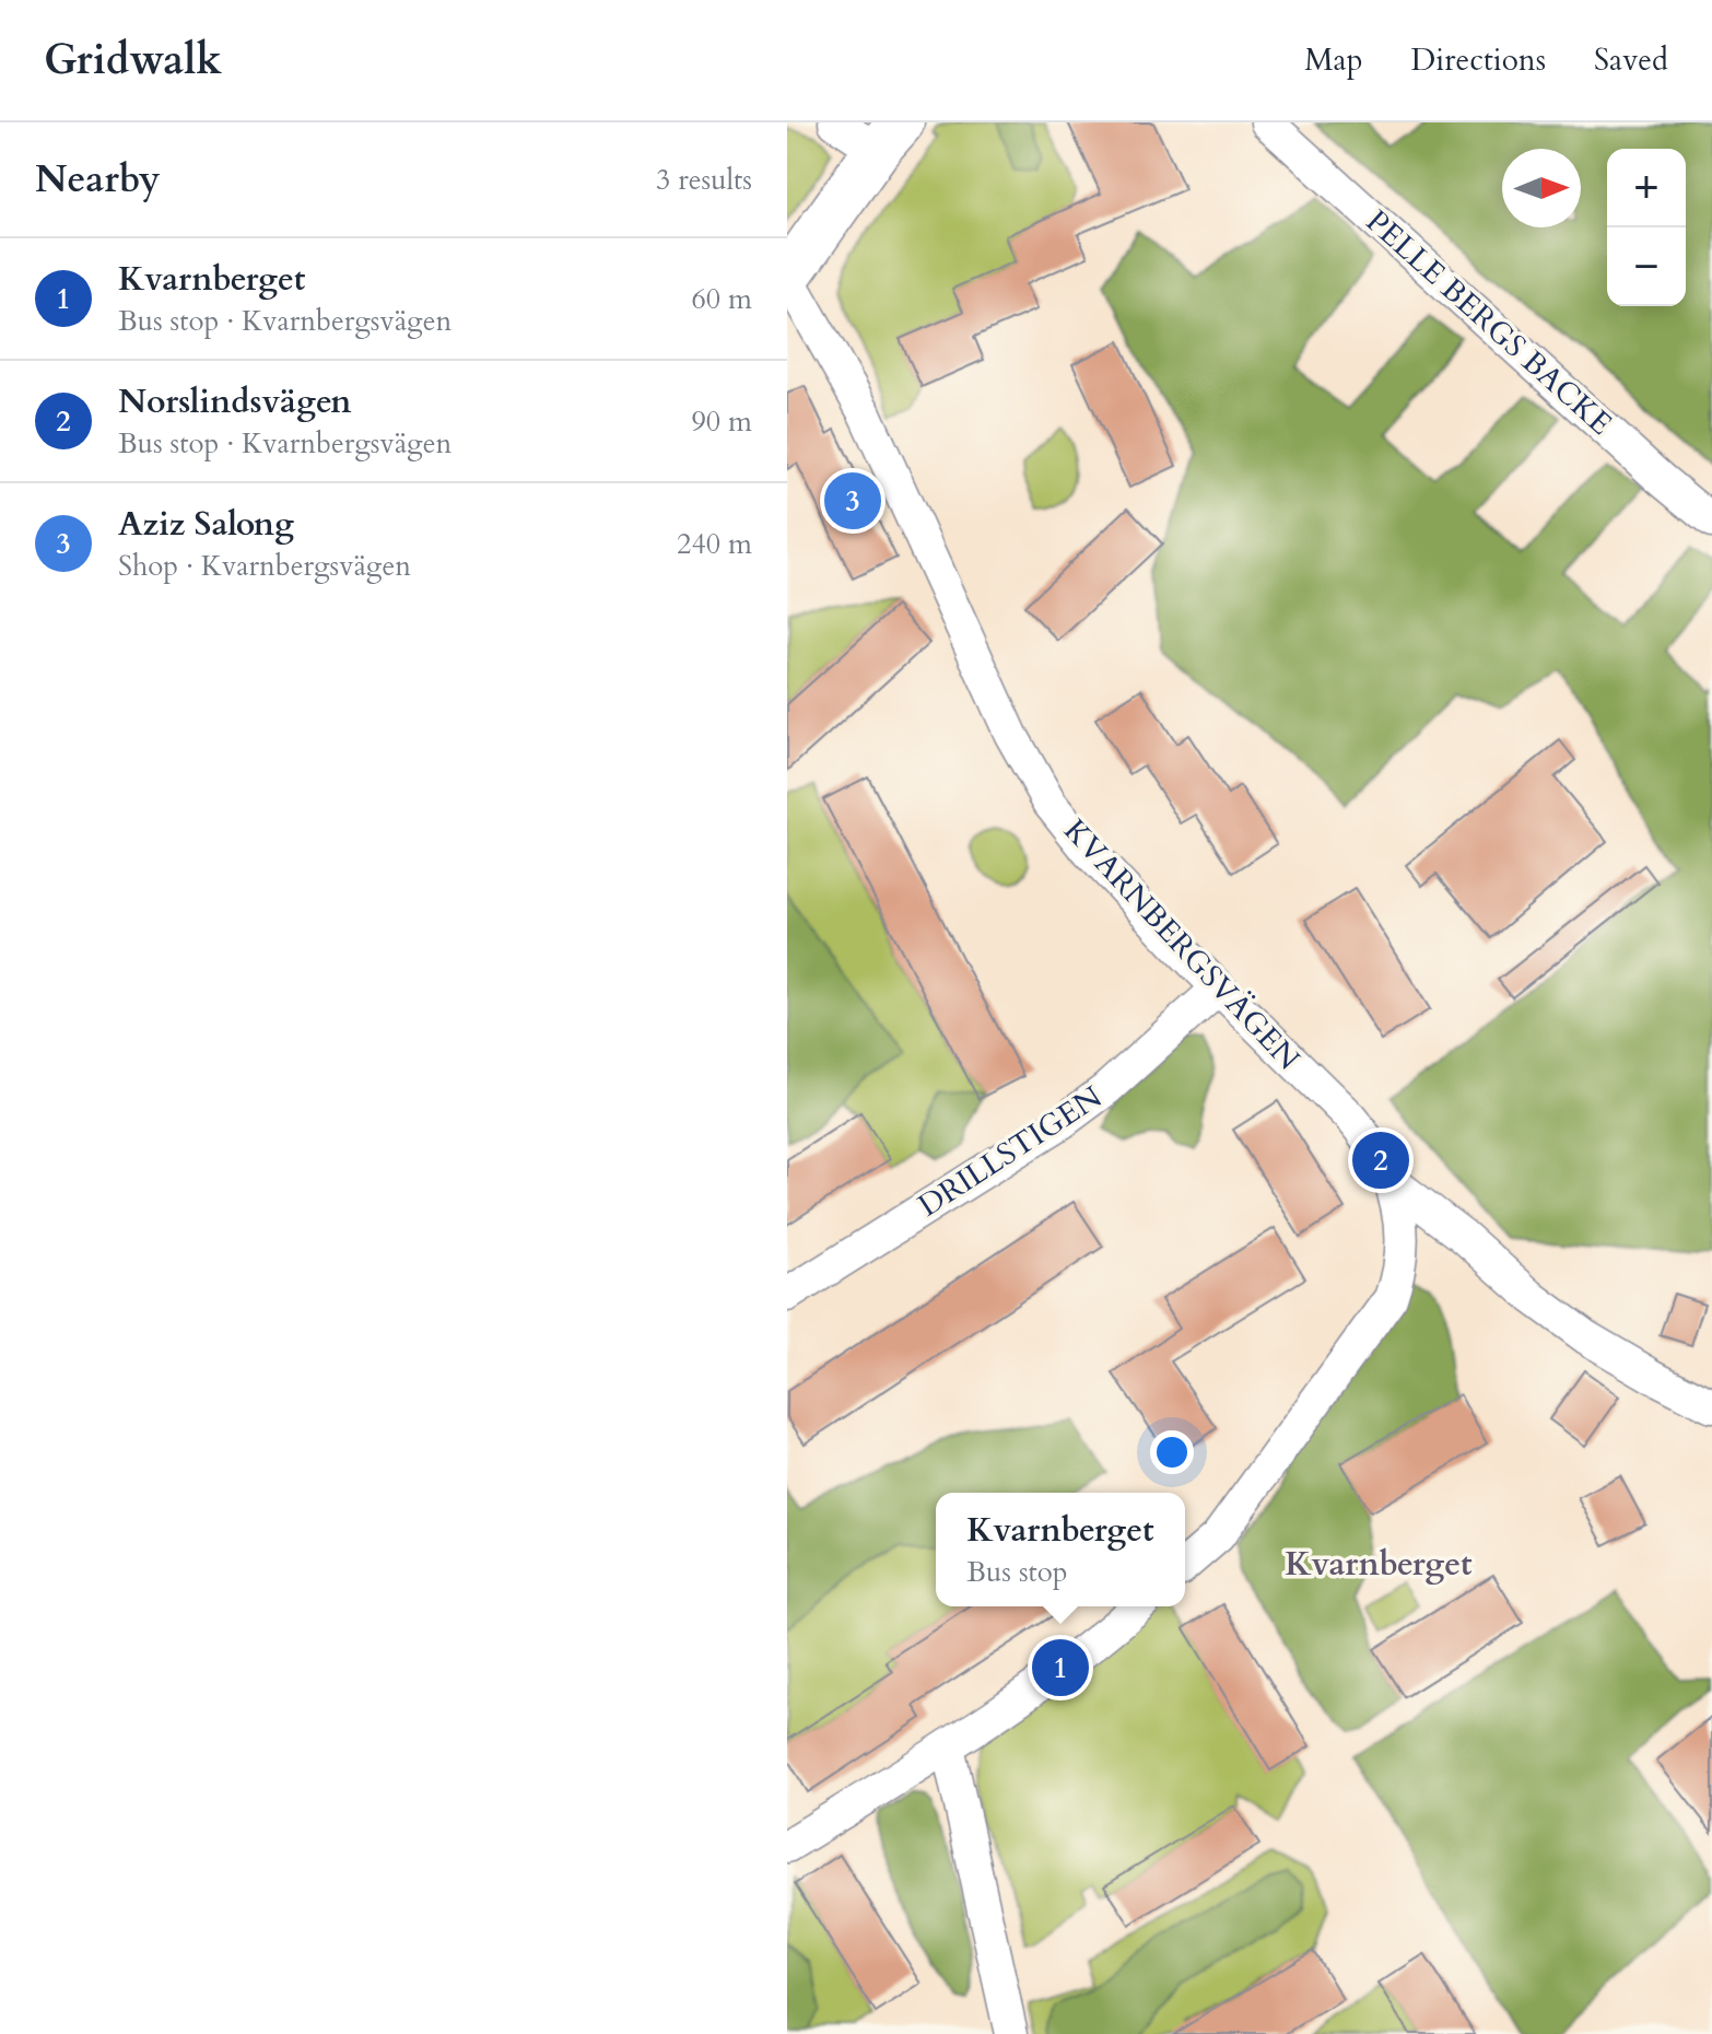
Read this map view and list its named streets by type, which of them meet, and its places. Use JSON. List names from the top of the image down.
{
  "streets": {
    "street": ["PELLE BERGS BACKE", "KVARNBERGSVÄGEN", "DRILLSTIGEN"]
  },
  "crossings": [
    ["KVARNBERGSVÄGEN", "DRILLSTIGEN"]
  ],
  "districts": ["Kvarnberget"],
  "north": "right",
  "page": {
    "header": "Gridwalk",
    "nav": ["Map", "Directions", "Saved"],
    "heading": ["Nearby", "3 results"],
    "map_buttons": ["+", "−"],
    "list": [
      {
        "mark": "1",
        "name": "Kvarnberget",
        "note": "Bus stop · Kvarnbergsvägen",
        "value": "60 m"
      },
      {
        "mark": "2",
        "name": "Norslindsvägen",
        "note": "Bus stop · Kvarnbergsvägen",
        "value": "90 m"
      },
      {
        "mark": "3",
        "name": "Aziz Salong",
        "note": "Shop · Kvarnbergsvägen",
        "value": "240 m"
      }
    ],
    "pins": ["3", "2", "1"],
    "popup": ["Kvarnberget", "Bus stop"]
  }
}
